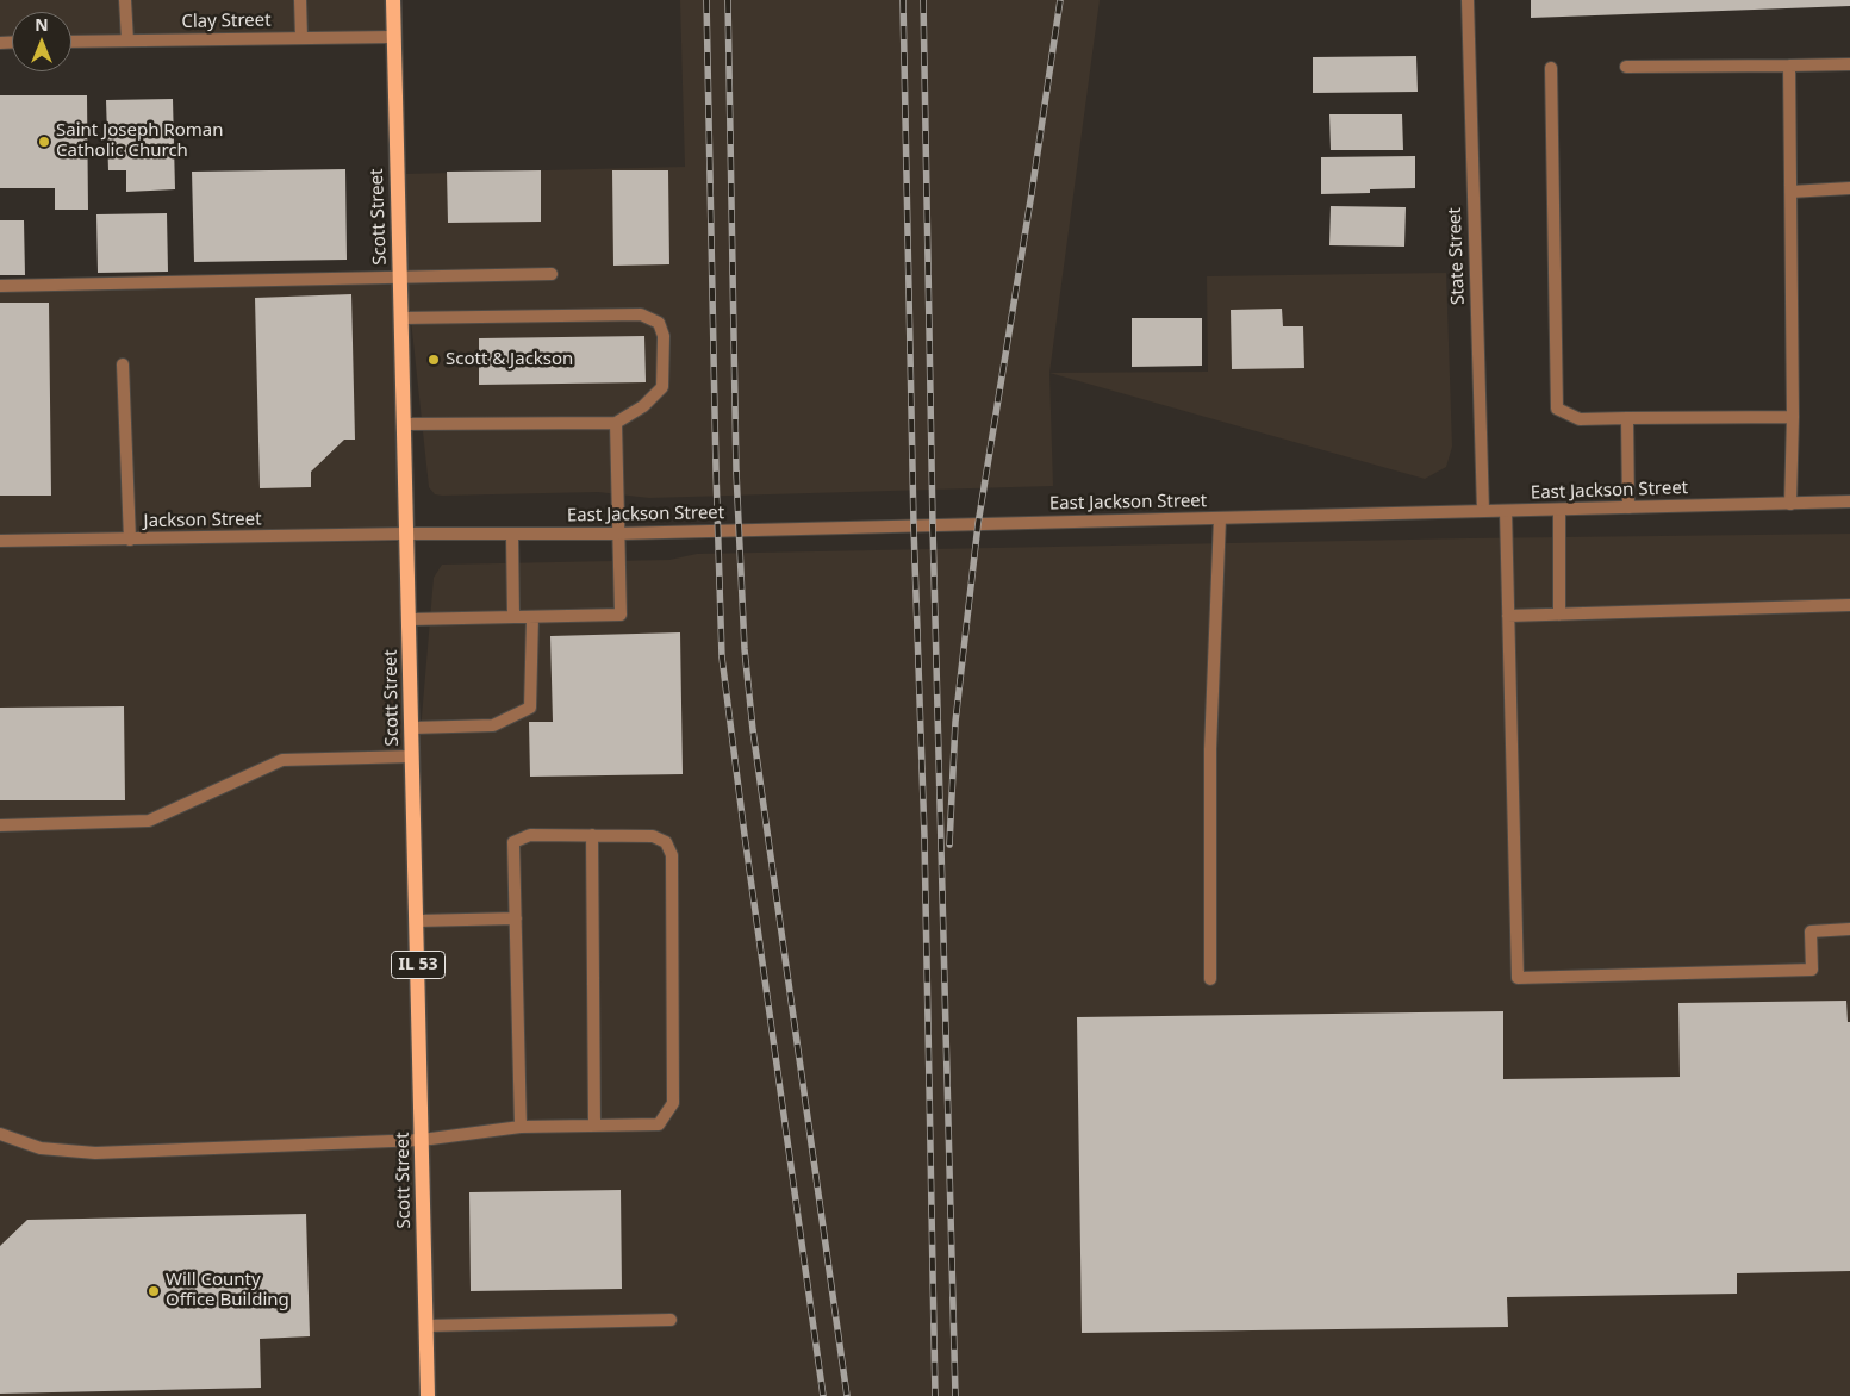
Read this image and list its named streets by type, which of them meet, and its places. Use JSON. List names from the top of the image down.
{
  "streets": {
    "main road": ["Scott Street", "IL 53"],
    "street": [
      "Clay Street",
      "State Street",
      "East Jackson Street",
      "Jackson Street"
    ]
  },
  "crossings": [
    ["Clay Street", "Scott Street"],
    ["Scott Street", "East Jackson Street"],
    ["Scott Street", "Jackson Street"],
    ["State Street", "East Jackson Street"],
    ["East Jackson Street", "Jackson Street"]
  ],
  "places": ["Saint Joseph Roman Catholic Church", "Scott & Jackson", "Will County Office Building"],
  "north": "top"
}
